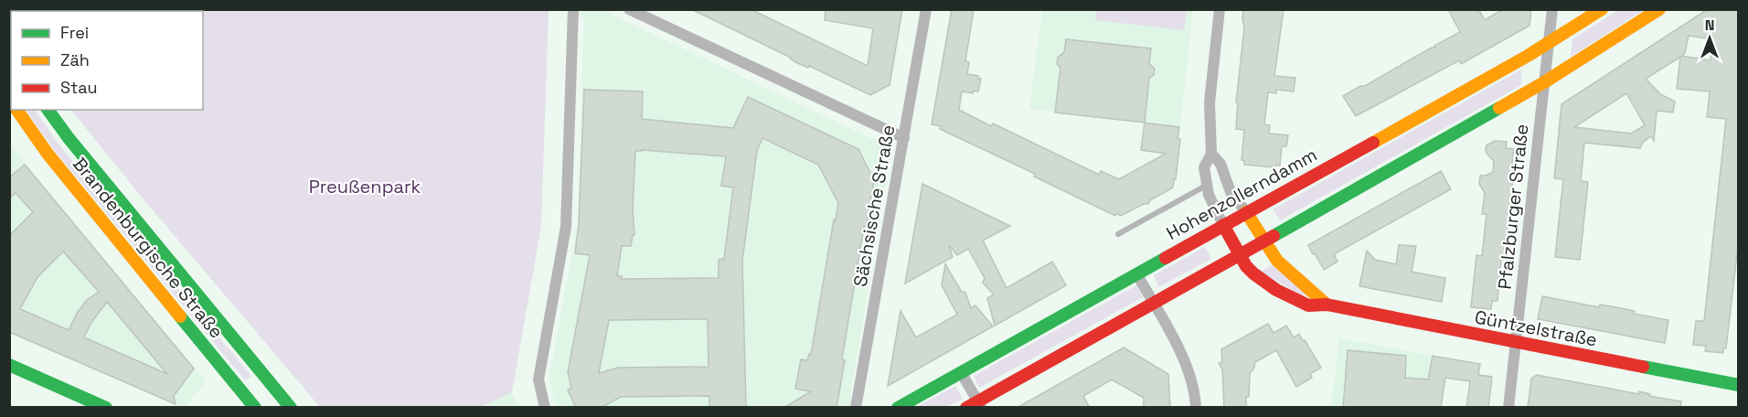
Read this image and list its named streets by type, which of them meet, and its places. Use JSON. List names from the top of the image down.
{
  "streets": {
    "main road": ["Hohenzollerndamm", "Brandenburgische Straße", "Güntzelstraße"],
    "street": ["Sächsische Straße", "Pfalzburger Straße"]
  },
  "crossings": [
    ["Hohenzollerndamm", "Pfalzburger Straße"],
    ["Hohenzollerndamm", "Güntzelstraße"],
    ["Pfalzburger Straße", "Güntzelstraße"]
  ],
  "parks": ["Preußenpark"],
  "legend": ["Frei", "Zäh", "Stau"],
  "north": "top"
}
